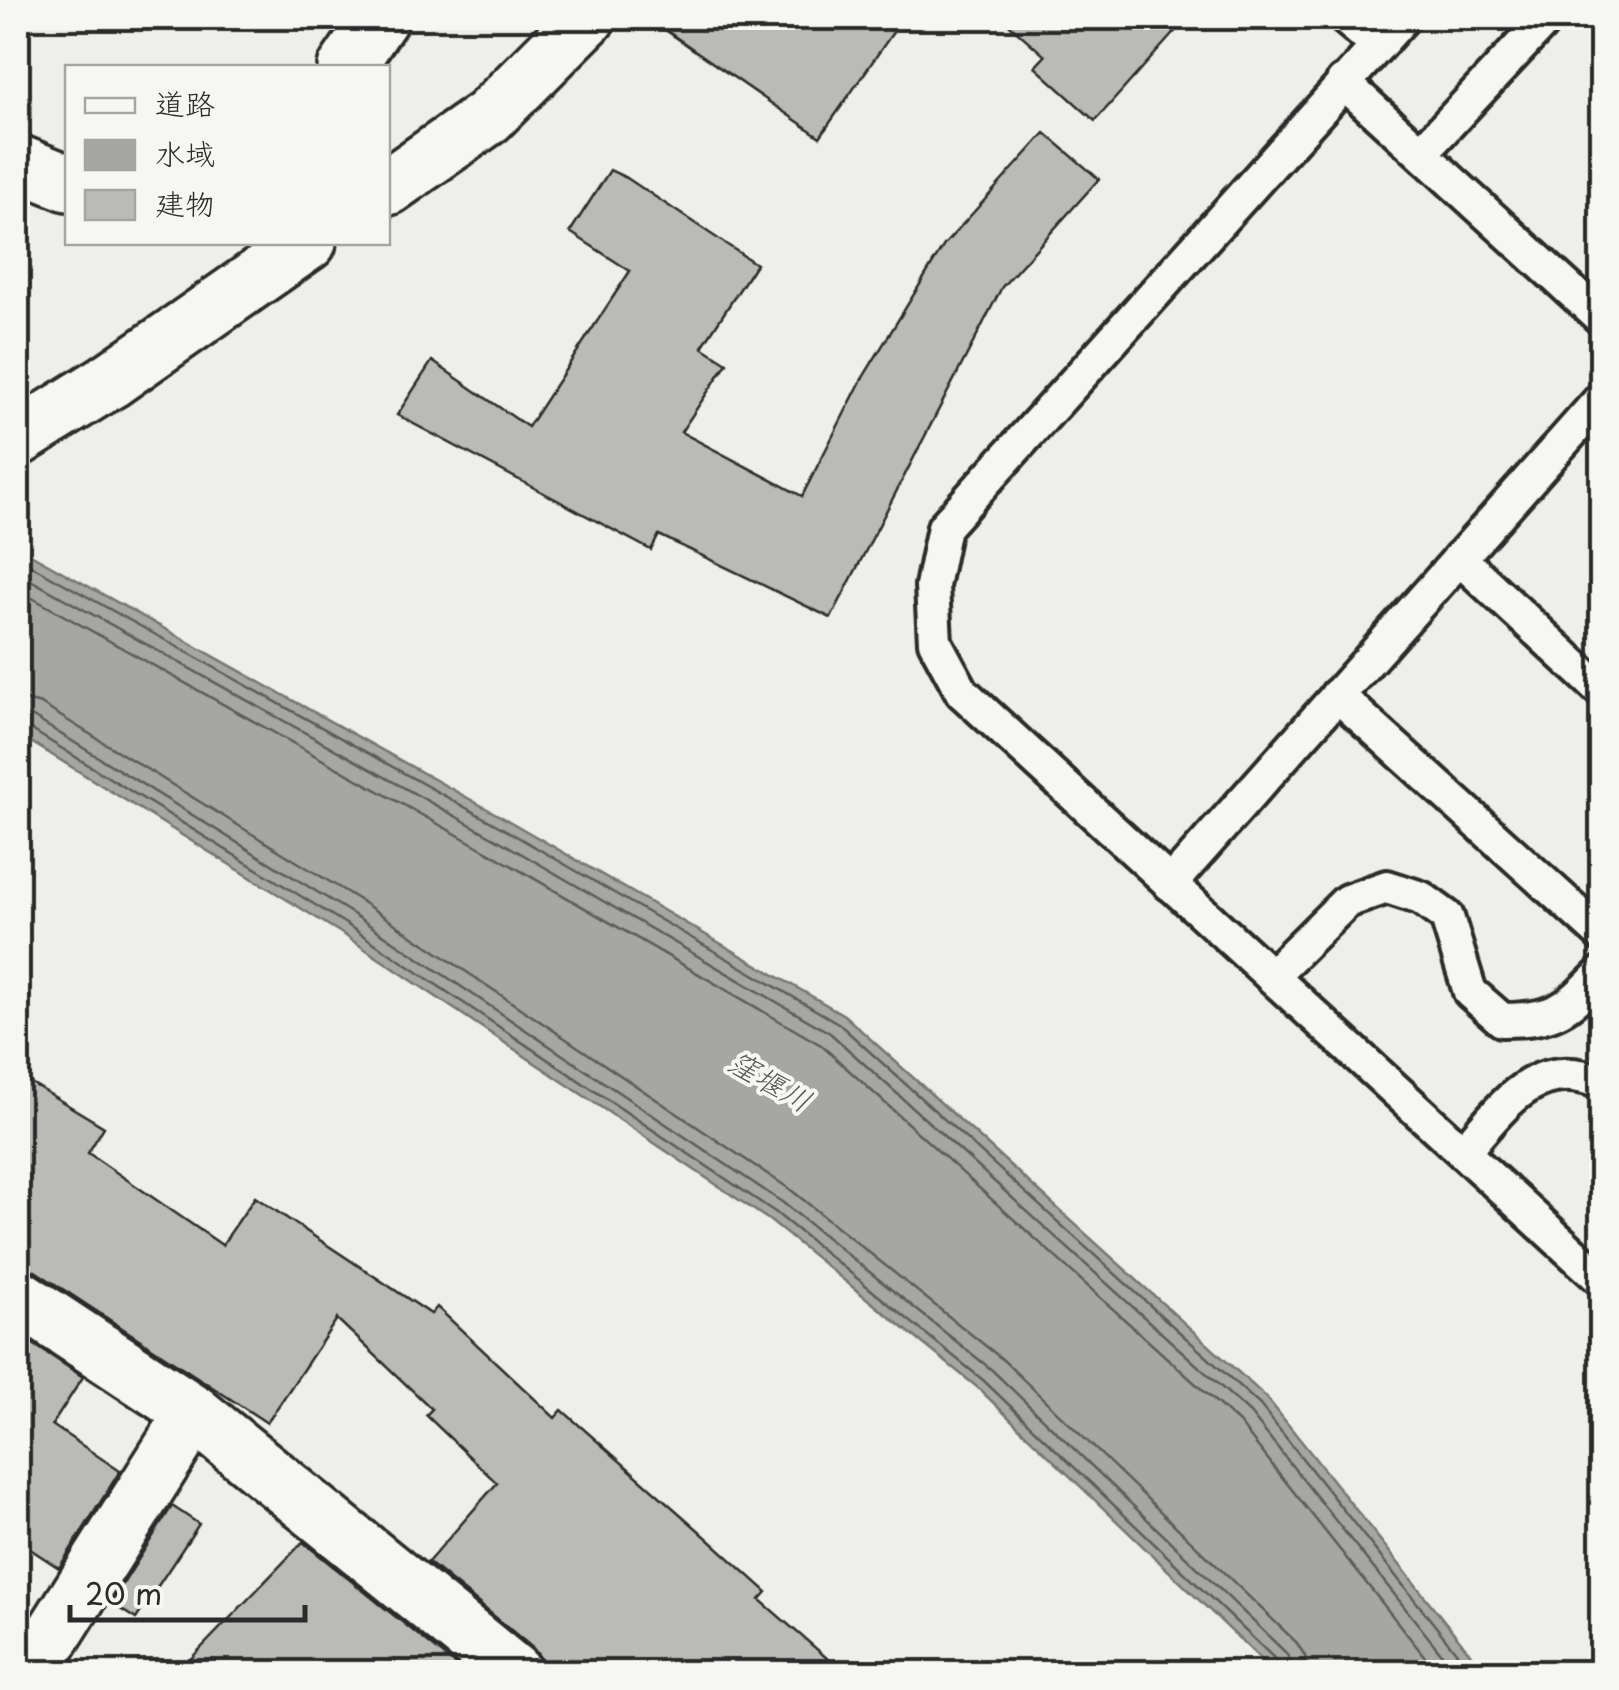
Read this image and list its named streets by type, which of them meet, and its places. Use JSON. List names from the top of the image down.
{
  "water": ["窪堰川"],
  "legend": ["道路", "水域", "建物"],
  "scale_bar": "20 m"
}
